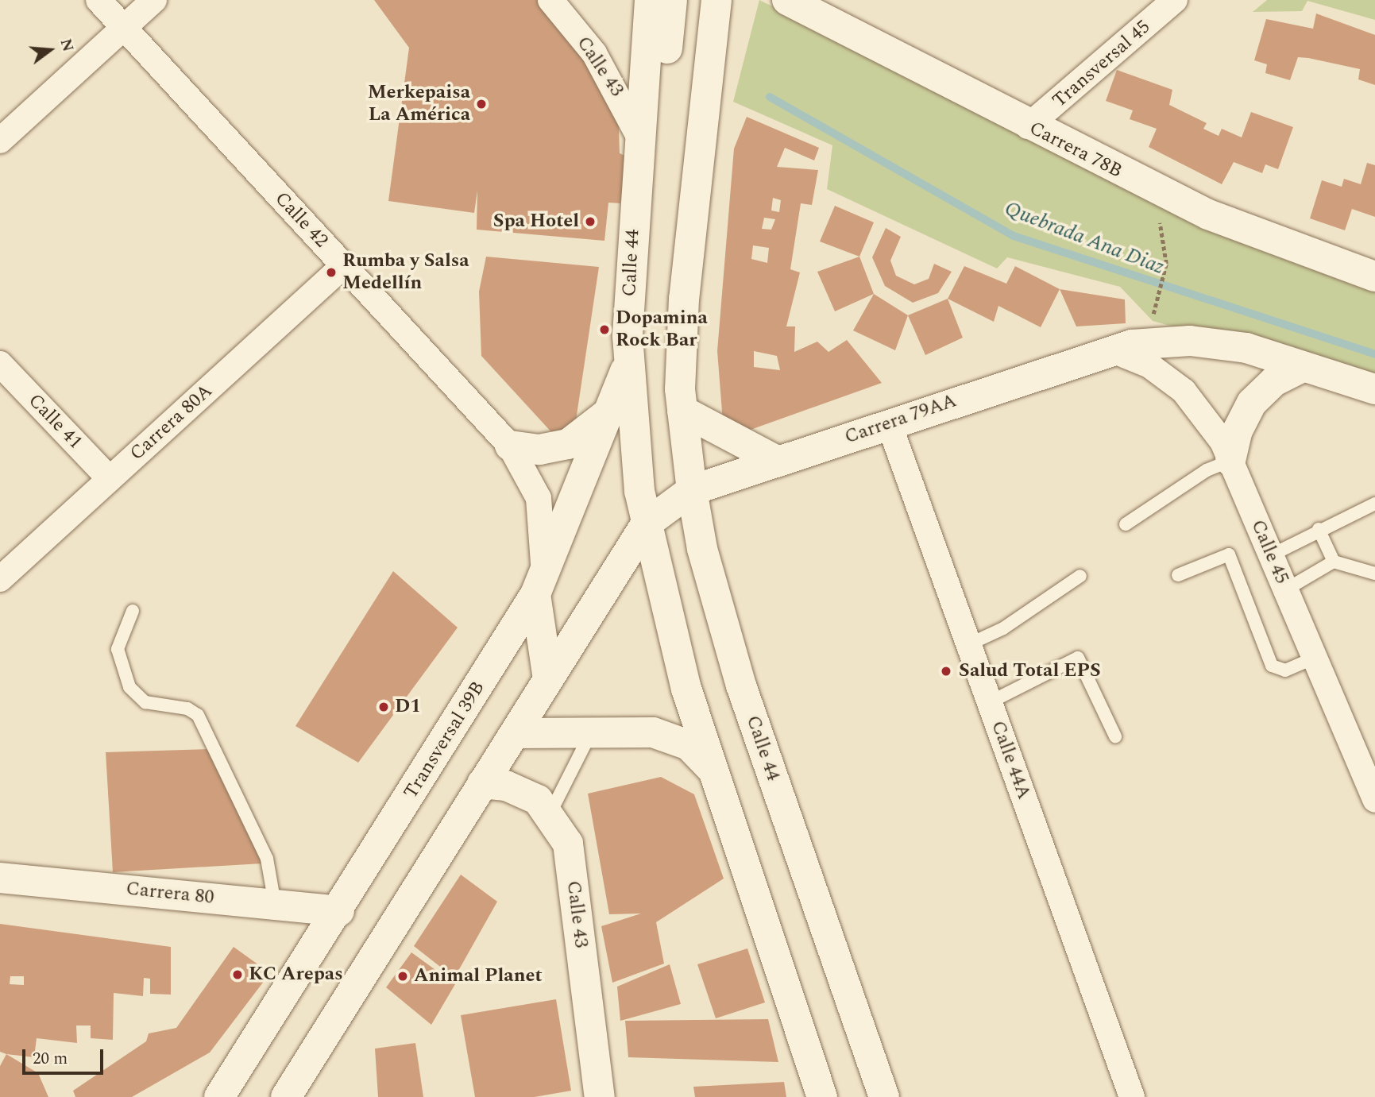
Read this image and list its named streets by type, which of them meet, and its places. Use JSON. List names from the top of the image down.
{
  "streets": {
    "main road": [
      "Calle 43",
      "Carrera 78B",
      "Calle 44",
      "Carrera 79AA",
      "Transversal 39B",
      "Carrera 80"
    ],
    "street": [
      "Transversal 45",
      "Calle 42",
      "Calle 41",
      "Carrera 80A",
      "Calle 45",
      "Calle 44A"
    ]
  },
  "crossings": [
    ["Transversal 45", "Carrera 78B"],
    ["Calle 43", "Calle 44"],
    ["Calle 42", "Carrera 80A"],
    ["Calle 42", "Transversal 39B"],
    ["Calle 44", "Carrera 79AA"],
    ["Calle 44", "Transversal 39B"],
    ["Carrera 79AA", "Calle 45"],
    ["Carrera 79AA", "Calle 44A"],
    ["Calle 41", "Carrera 80A"],
    ["Transversal 39B", "Carrera 80"]
  ],
  "water": ["Quebrada Ana Diaz"],
  "places": [
    "Merkepaisa La América",
    "Spa Hotel",
    "Rumba y Salsa Medellín",
    "Dopamina Rock Bar",
    "Salud Total EPS",
    "D1",
    "KC Arepas",
    "Animal Planet"
  ],
  "scale_bar": "20 m",
  "north": "right"
}
